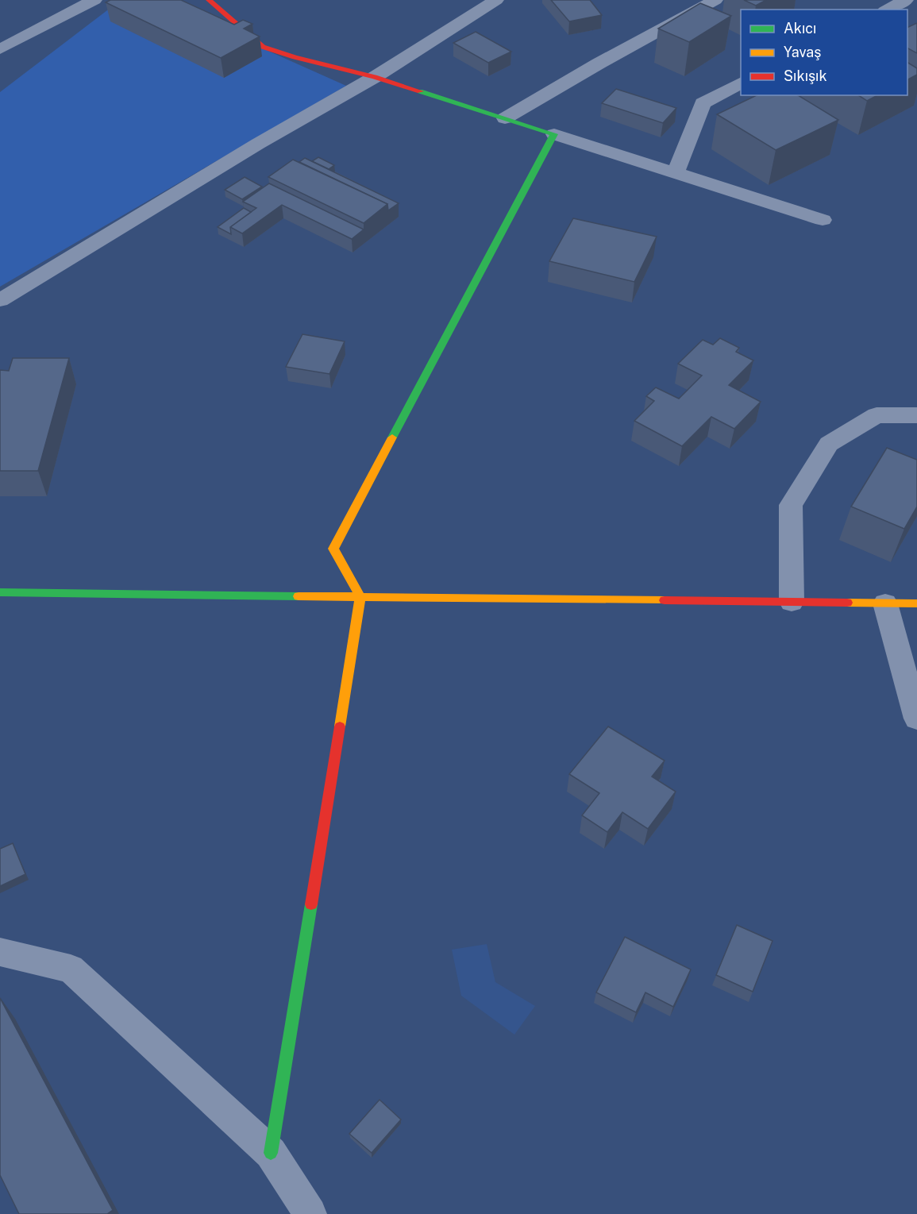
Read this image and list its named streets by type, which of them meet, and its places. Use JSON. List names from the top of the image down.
{
  "legend": ["Akıcı", "Yavaş", "Sıkışık"]
}
